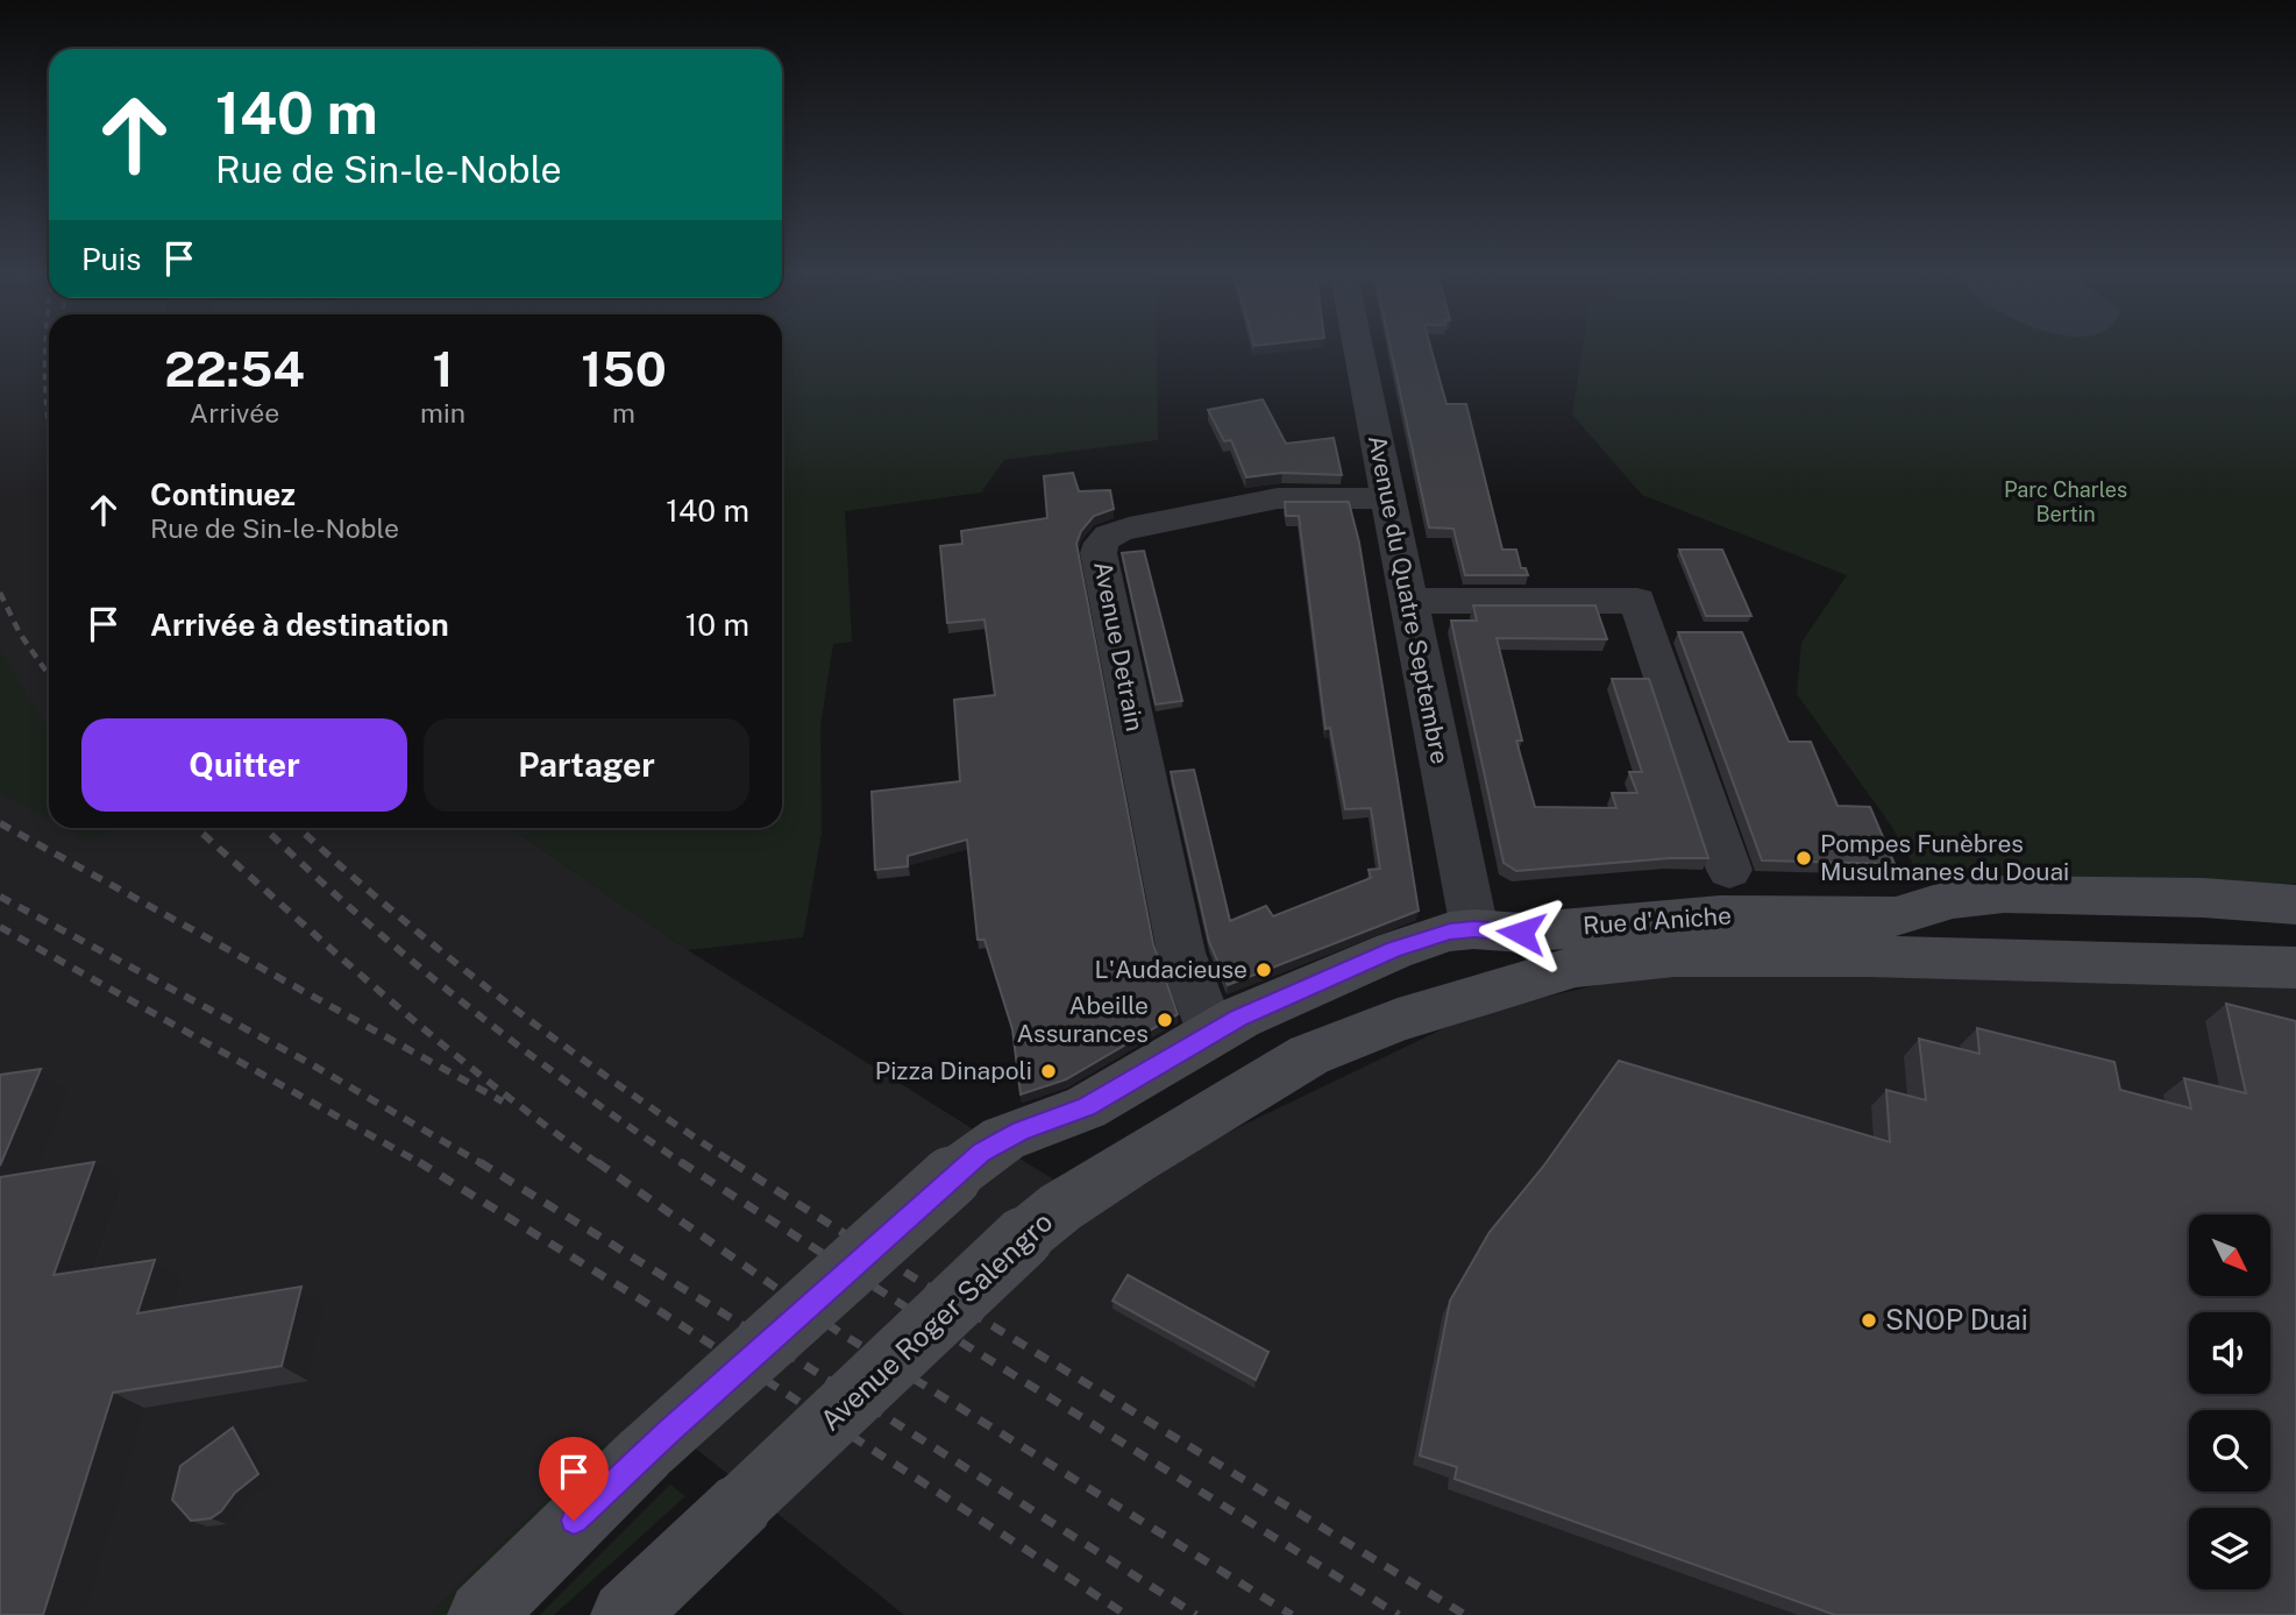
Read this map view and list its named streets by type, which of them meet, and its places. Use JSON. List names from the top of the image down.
{
  "streets": {
    "main road": ["Rue d'Aniche", "Avenue Roger Salengro"],
    "street": ["Avenue du Quatre Septembre", "Avenue Detrain"]
  },
  "crossings": [
    ["Avenue du Quatre Septembre", "Avenue Detrain"],
    ["Avenue du Quatre Septembre", "Rue d'Aniche"],
    ["Avenue Detrain", "Rue d'Aniche"],
    ["Rue d'Aniche", "Avenue Roger Salengro"]
  ],
  "parks": ["Parc Charles Bertin"],
  "places": [
    "Pompes Funèbres Musulmanes du Douai",
    "L'Audacieuse",
    "Abeille Assurances",
    "Pizza Dinapoli",
    "SNOP Duai"
  ],
  "north": "bottom right",
  "page": {
    "turn": ["140 m", "Rue de Sin-le-Noble"],
    "then": "Puis",
    "eta": [
      "22:54",
      "Arrivée",
      "1",
      "min",
      "150",
      "m"
    ],
    "list": [
      {
        "name": "Continuez",
        "note": "Rue de Sin-le-Noble",
        "value": "140 m"
      },
      {
        "name": "Arrivée à destination",
        "value": "10 m"
      }
    ],
    "buttons": ["Quitter", "Partager"]
  }
}
